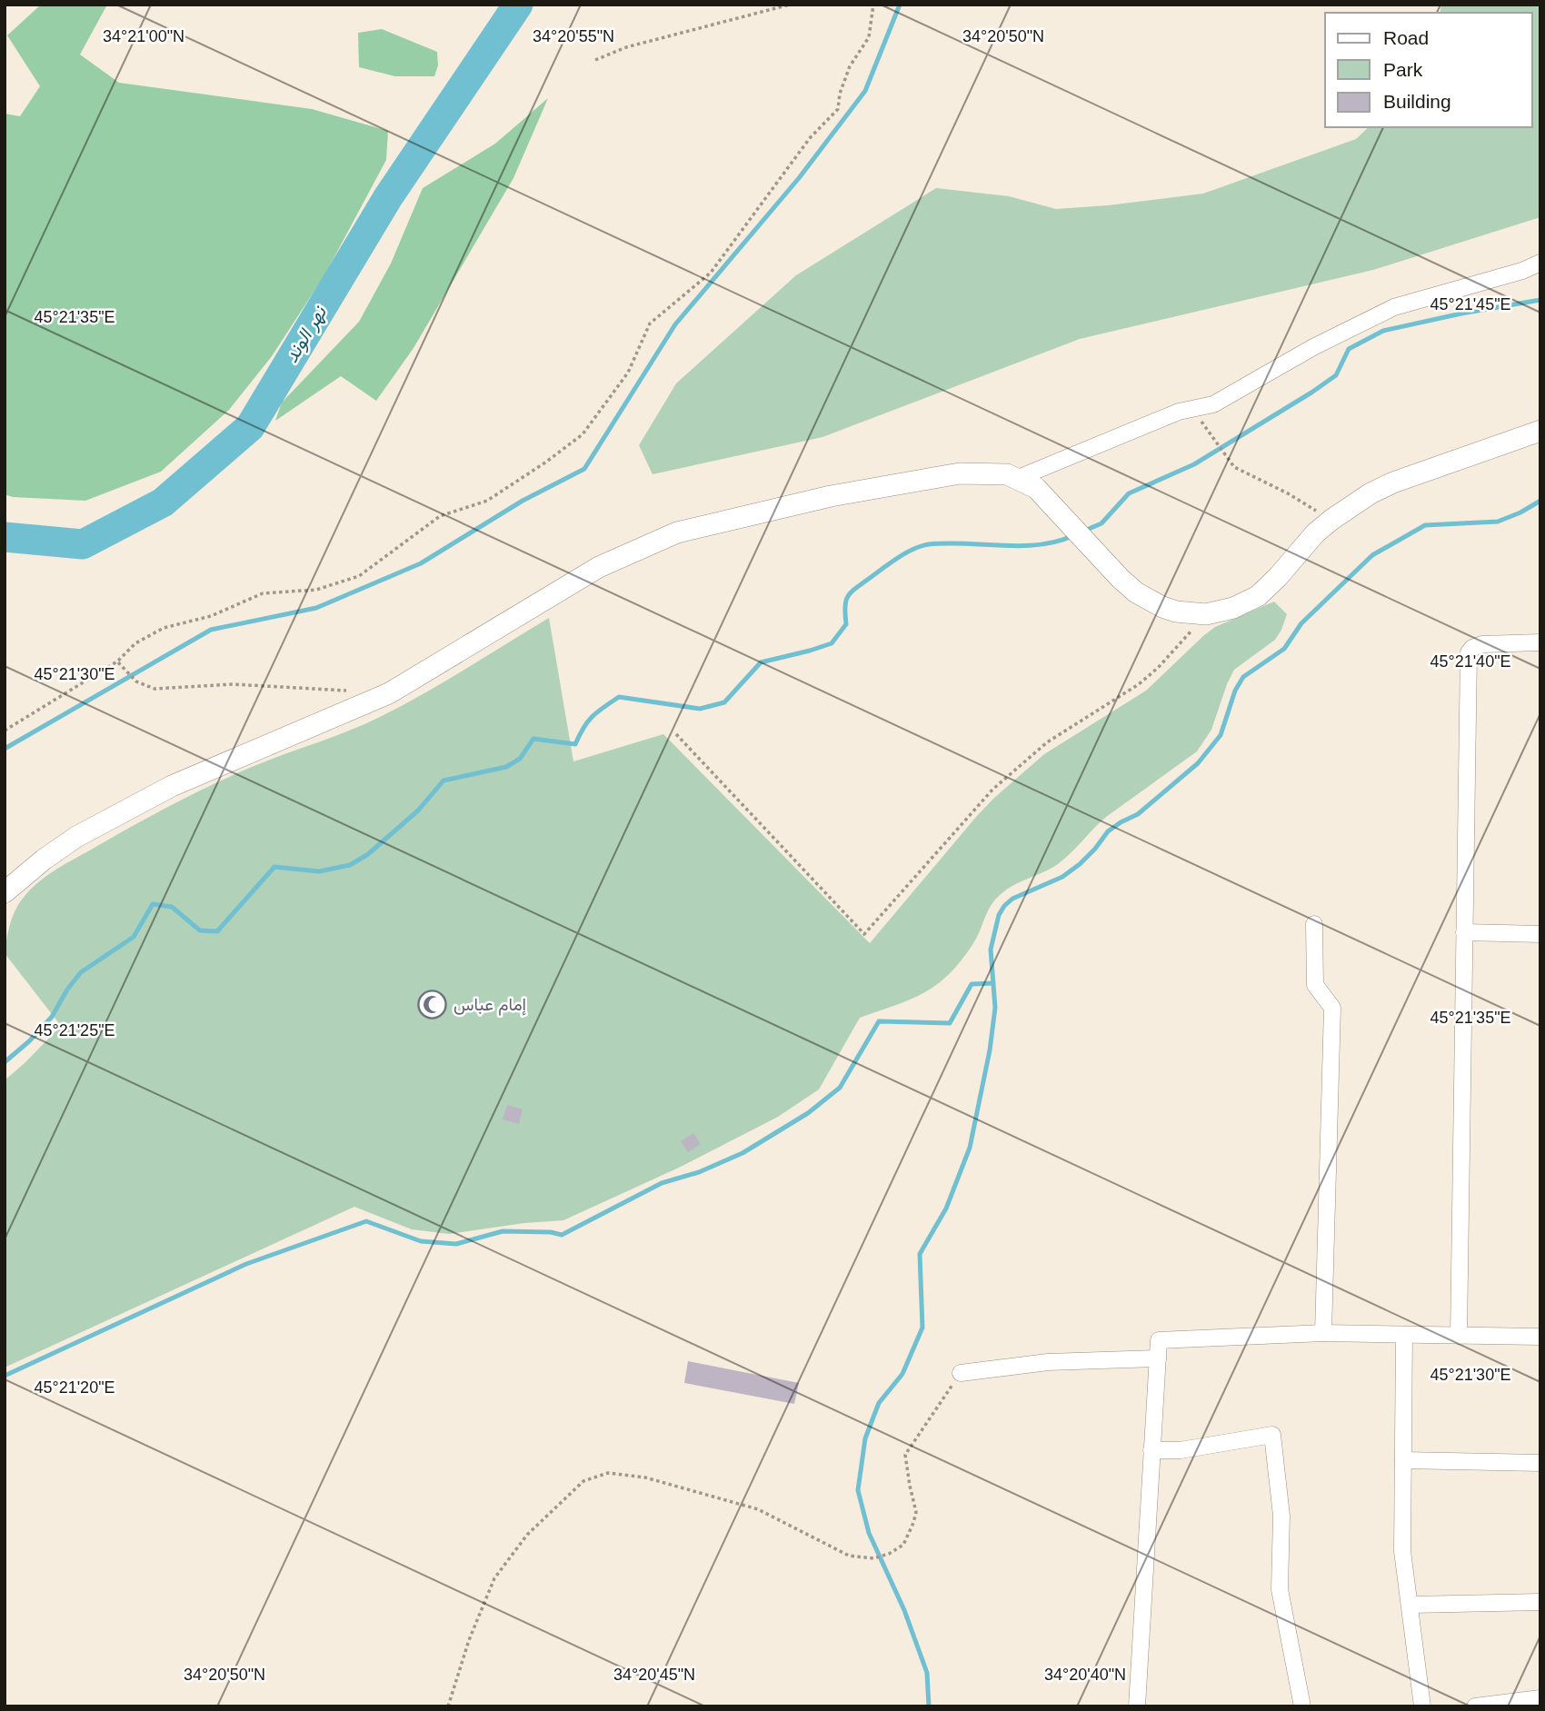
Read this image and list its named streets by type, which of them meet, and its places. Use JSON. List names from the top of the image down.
{
  "water": ["نهر الوند"],
  "places": {
    "mosque": ["إمام عباس"]
  },
  "legend": ["Road", "Park", "Building"],
  "coordinates": [
    "34°21'00\"N",
    "34°20'55\"N",
    "34°20'50\"N",
    "45°21'45\"E",
    "45°21'35\"E",
    "45°21'40\"E",
    "45°21'30\"E",
    "45°21'25\"E",
    "45°21'20\"E",
    "34°20'45\"N",
    "34°20'40\"N"
  ]
}
